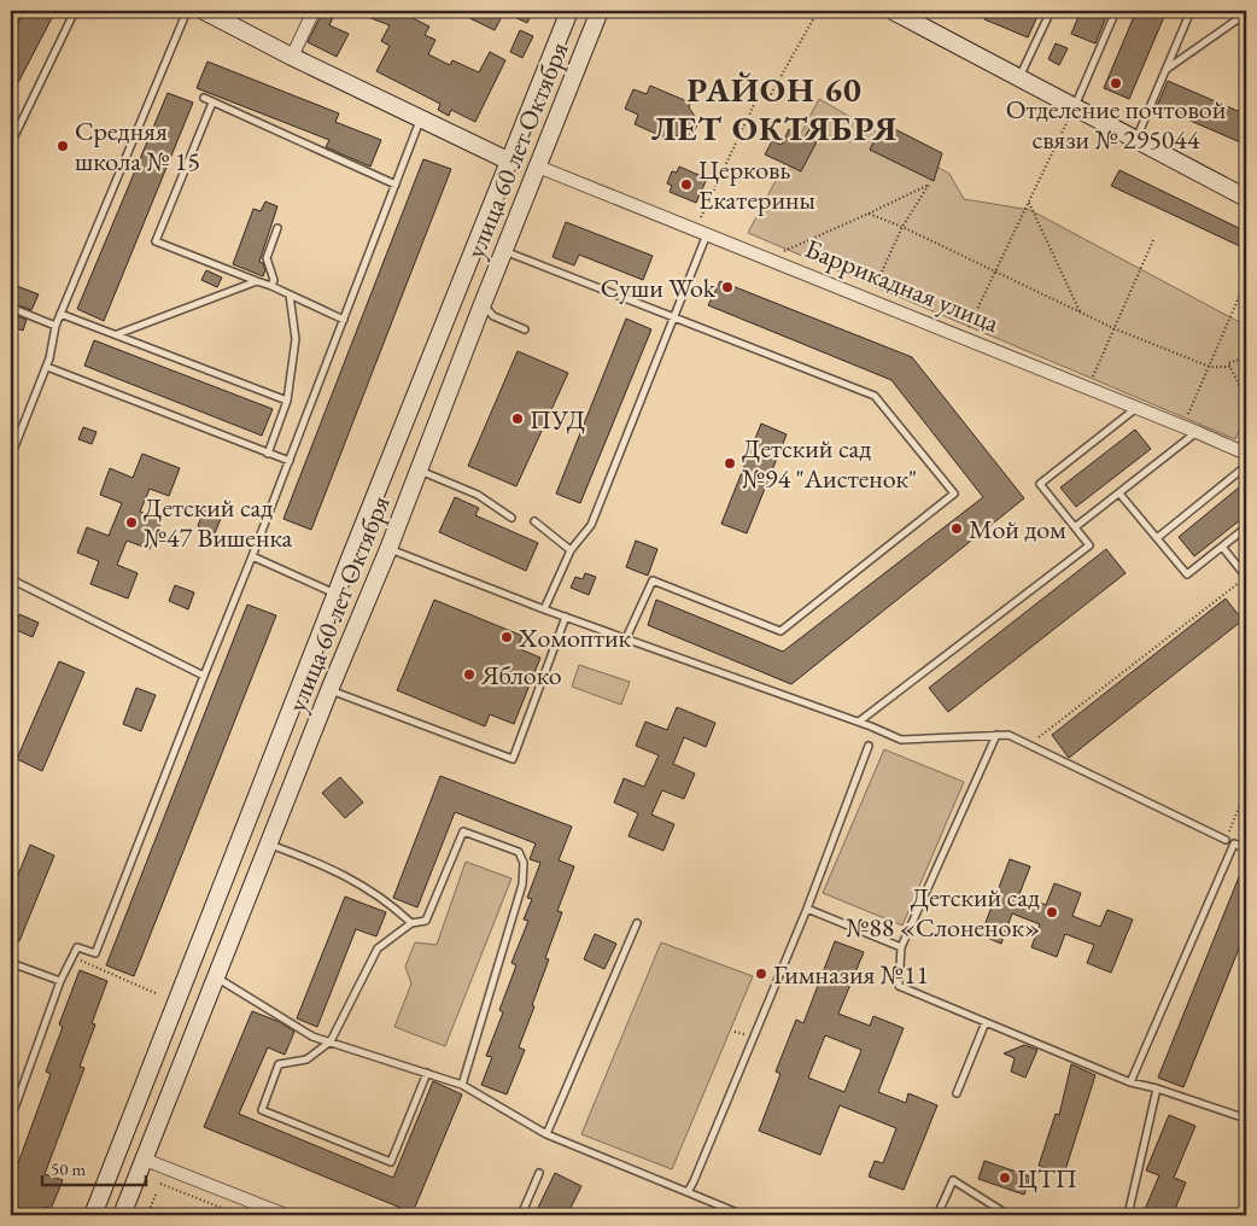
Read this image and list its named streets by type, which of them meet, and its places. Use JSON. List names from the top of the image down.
{
  "streets": {
    "main road": ["улица 60 лет Октября"],
    "street": ["Баррикадная улица"]
  },
  "crossings": [
    ["улица 60 лет Октября", "Баррикадная улица"]
  ],
  "districts": ["РАЙОН 60 ЛЕТ ОКТЯБРЯ"],
  "places": [
    "Отделение почтовой связи № 295044",
    "Средняя школа № 15",
    "Церковь Екатерины",
    "Суши Wok",
    "ПУД",
    "Детский сад №94 \"Аистенок\"",
    "Детский сад №47 Вишенка",
    "Мой дом",
    "Хомоптик",
    "Яблоко",
    "Детский сад №88 «Слоненок»",
    "Гимназия №11",
    "ЦТП"
  ],
  "scale_bar": "50 m"
}
